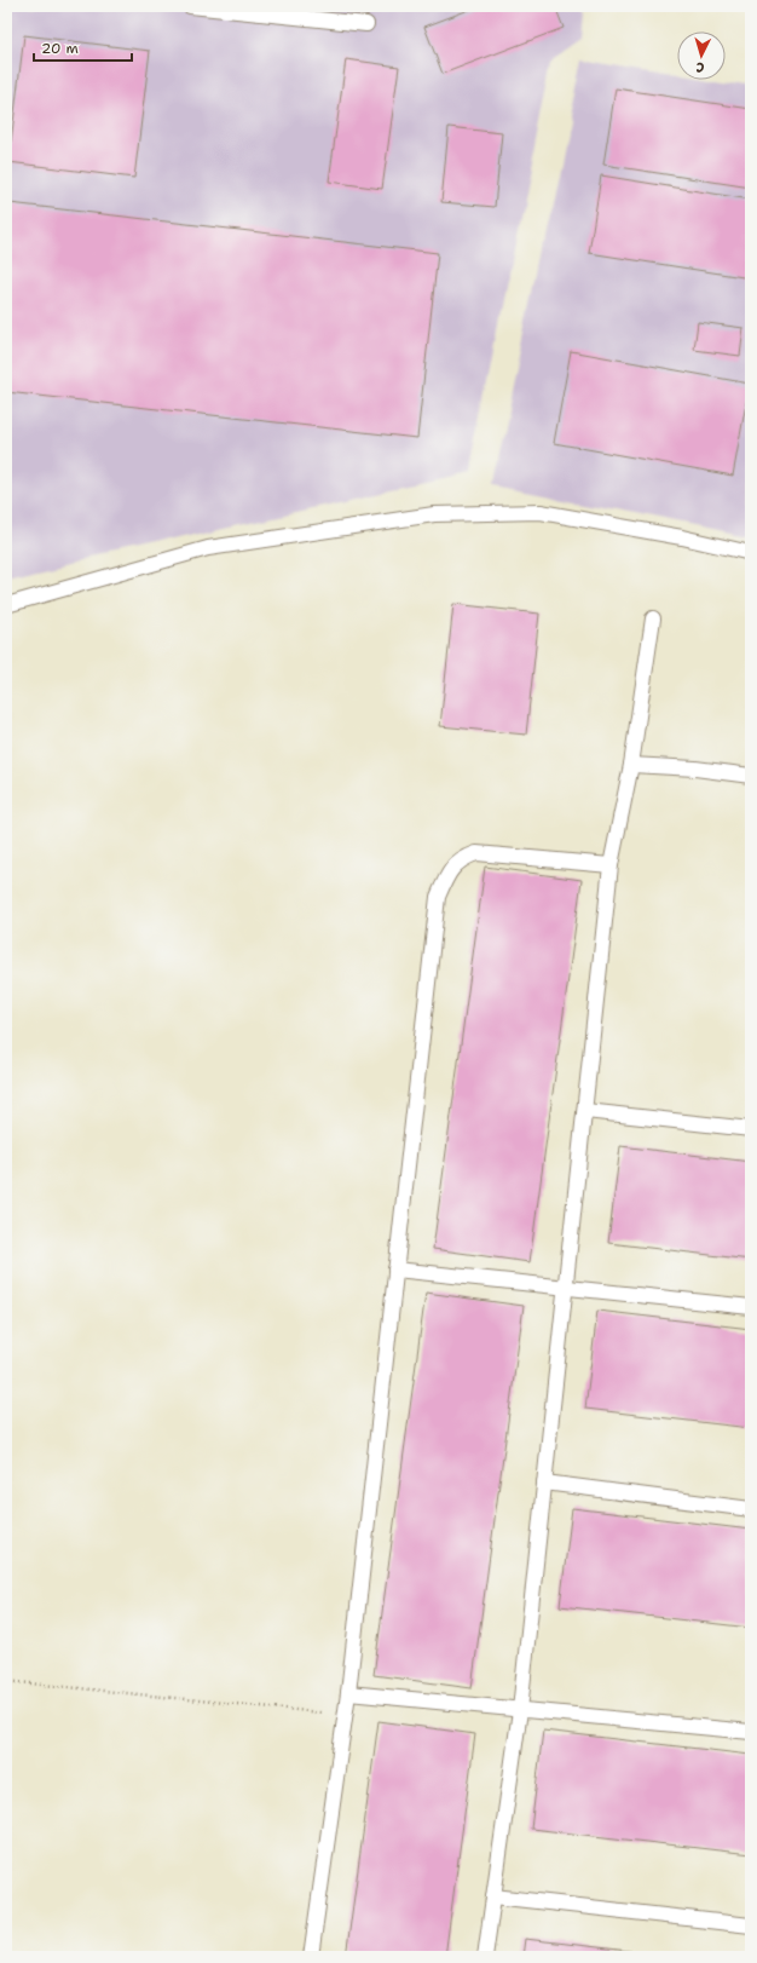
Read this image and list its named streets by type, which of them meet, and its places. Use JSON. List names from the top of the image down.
{
  "scale_bar": "20 m",
  "north": "bottom"
}
